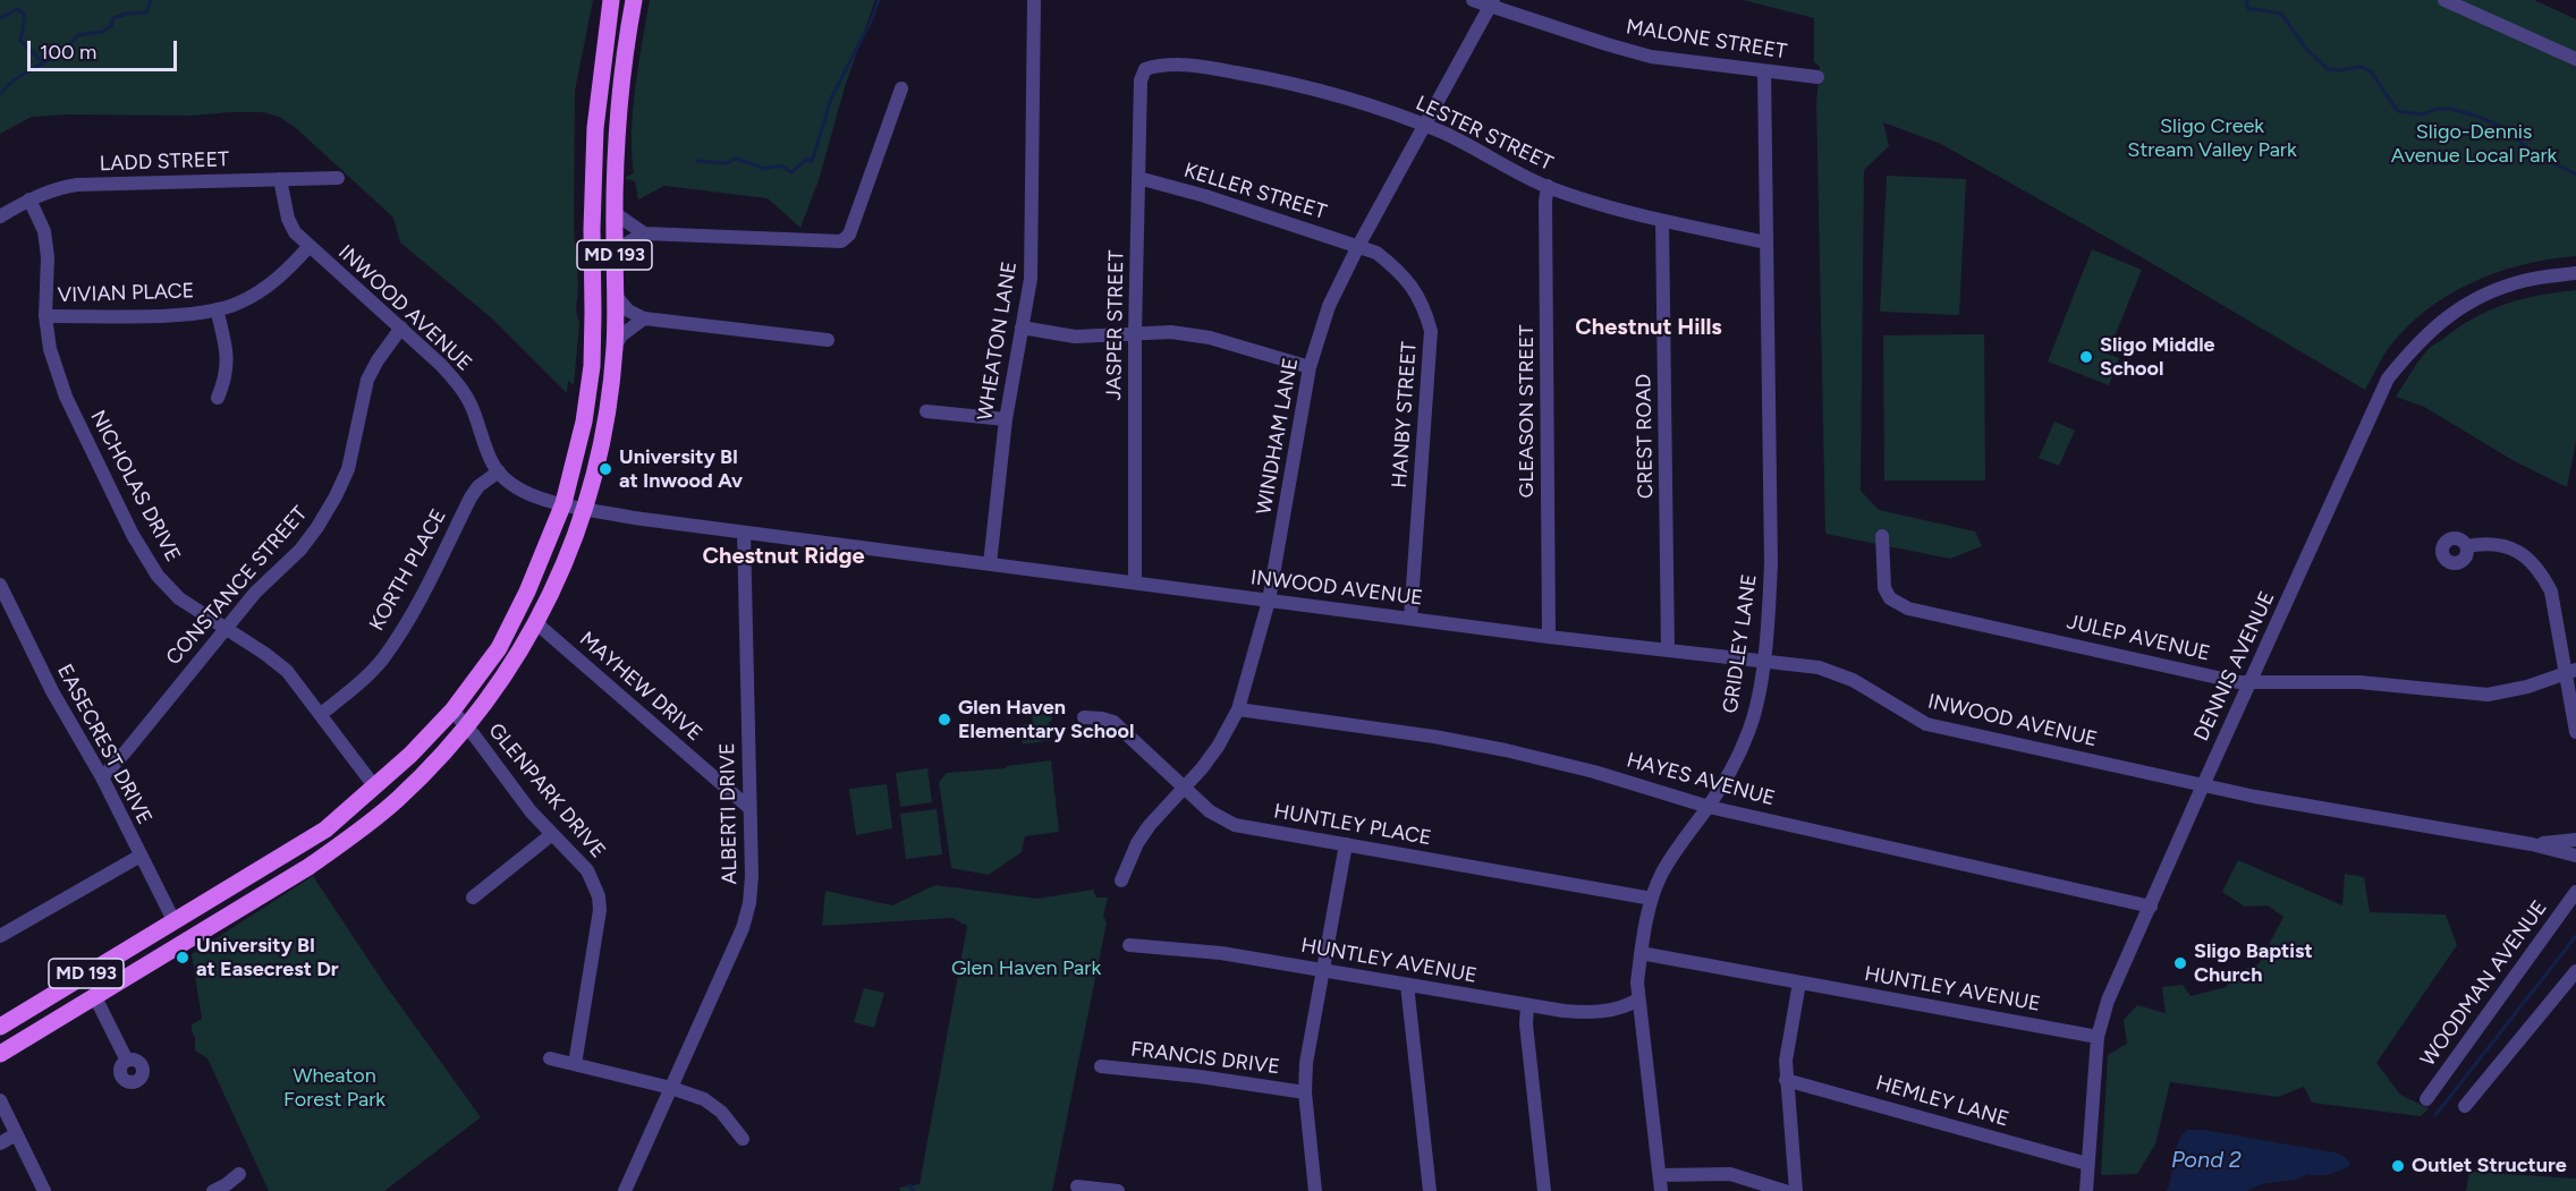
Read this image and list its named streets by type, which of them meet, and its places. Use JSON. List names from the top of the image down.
{
  "streets": {
    "main road": ["MD 193"],
    "street": [
      "MALONE STREET",
      "LESTER STREET",
      "LADD STREET",
      "KELLER STREET",
      "VIVIAN PLACE",
      "INWOOD AVENUE",
      "JASPER STREET",
      "WHEATON LANE",
      "GLEASON STREET",
      "HANBY STREET",
      "WINDHAM LANE",
      "CREST ROAD",
      "NICHOLAS DRIVE",
      "KORTH PLACE",
      "CONSTANCE STREET",
      "JULEP AVENUE",
      "GRIDLEY LANE",
      "DENNIS AVENUE",
      "MAYHEW DRIVE",
      "EASECREST DRIVE",
      "HAYES AVENUE",
      "GLENPARK DRIVE",
      "ALBERTI DRIVE",
      "HUNTLEY PLACE",
      "HUNTLEY AVENUE",
      "WOODMAN AVENUE",
      "FRANCIS DRIVE",
      "HEMLEY LANE"
    ]
  },
  "crossings": [
    ["MALONE STREET", "WINDHAM LANE"],
    ["MALONE STREET", "GRIDLEY LANE"],
    ["LESTER STREET", "JASPER STREET"],
    ["LESTER STREET", "GLEASON STREET"],
    ["LESTER STREET", "WINDHAM LANE"],
    ["LESTER STREET", "CREST ROAD"],
    ["LESTER STREET", "GRIDLEY LANE"],
    ["LADD STREET", "INWOOD AVENUE"],
    ["LADD STREET", "NICHOLAS DRIVE"],
    ["KELLER STREET", "JASPER STREET"],
    ["KELLER STREET", "HANBY STREET"],
    ["KELLER STREET", "WINDHAM LANE"],
    ["MD 193", "INWOOD AVENUE"],
    ["MD 193", "NICHOLAS DRIVE"],
    ["MD 193", "MAYHEW DRIVE"],
    ["MD 193", "EASECREST DRIVE"],
    ["MD 193", "GLENPARK DRIVE"],
    ["VIVIAN PLACE", "INWOOD AVENUE"],
    ["VIVIAN PLACE", "NICHOLAS DRIVE"],
    ["INWOOD AVENUE", "JASPER STREET"],
    ["INWOOD AVENUE", "WHEATON LANE"],
    ["INWOOD AVENUE", "GLEASON STREET"],
    ["INWOOD AVENUE", "HANBY STREET"],
    ["INWOOD AVENUE", "WINDHAM LANE"],
    ["INWOOD AVENUE", "CREST ROAD"],
    ["INWOOD AVENUE", "KORTH PLACE"],
    ["INWOOD AVENUE", "CONSTANCE STREET"],
    ["INWOOD AVENUE", "GRIDLEY LANE"],
    ["INWOOD AVENUE", "DENNIS AVENUE"],
    ["INWOOD AVENUE", "ALBERTI DRIVE"],
    ["HANBY STREET", "WINDHAM LANE"],
    ["WINDHAM LANE", "HAYES AVENUE"],
    ["WINDHAM LANE", "HUNTLEY PLACE"],
    ["NICHOLAS DRIVE", "KORTH PLACE"],
    ["NICHOLAS DRIVE", "CONSTANCE STREET"],
    ["CONSTANCE STREET", "EASECREST DRIVE"],
    ["JULEP AVENUE", "DENNIS AVENUE"],
    ["GRIDLEY LANE", "HAYES AVENUE"],
    ["GRIDLEY LANE", "HUNTLEY PLACE"],
    ["GRIDLEY LANE", "HUNTLEY AVENUE"],
    ["DENNIS AVENUE", "HAYES AVENUE"],
    ["DENNIS AVENUE", "HUNTLEY AVENUE"],
    ["DENNIS AVENUE", "HEMLEY LANE"],
    ["MAYHEW DRIVE", "ALBERTI DRIVE"]
  ],
  "districts": ["Chestnut Hills", "Chestnut Ridge"],
  "water": ["Pond 2"],
  "parks": [
    "Sligo Creek Stream Valley Park",
    "Sligo-Dennis Avenue Local Park",
    "Glen Haven Park",
    "Wheaton Forest Park"
  ],
  "places": [
    "Sligo Middle School",
    "University Bl at Inwood Av",
    "Glen Haven Elementary School",
    "University Bl at Easecrest Dr",
    "Sligo Baptist Church",
    "Outlet Structure"
  ],
  "scale_bar": "100 m"
}
